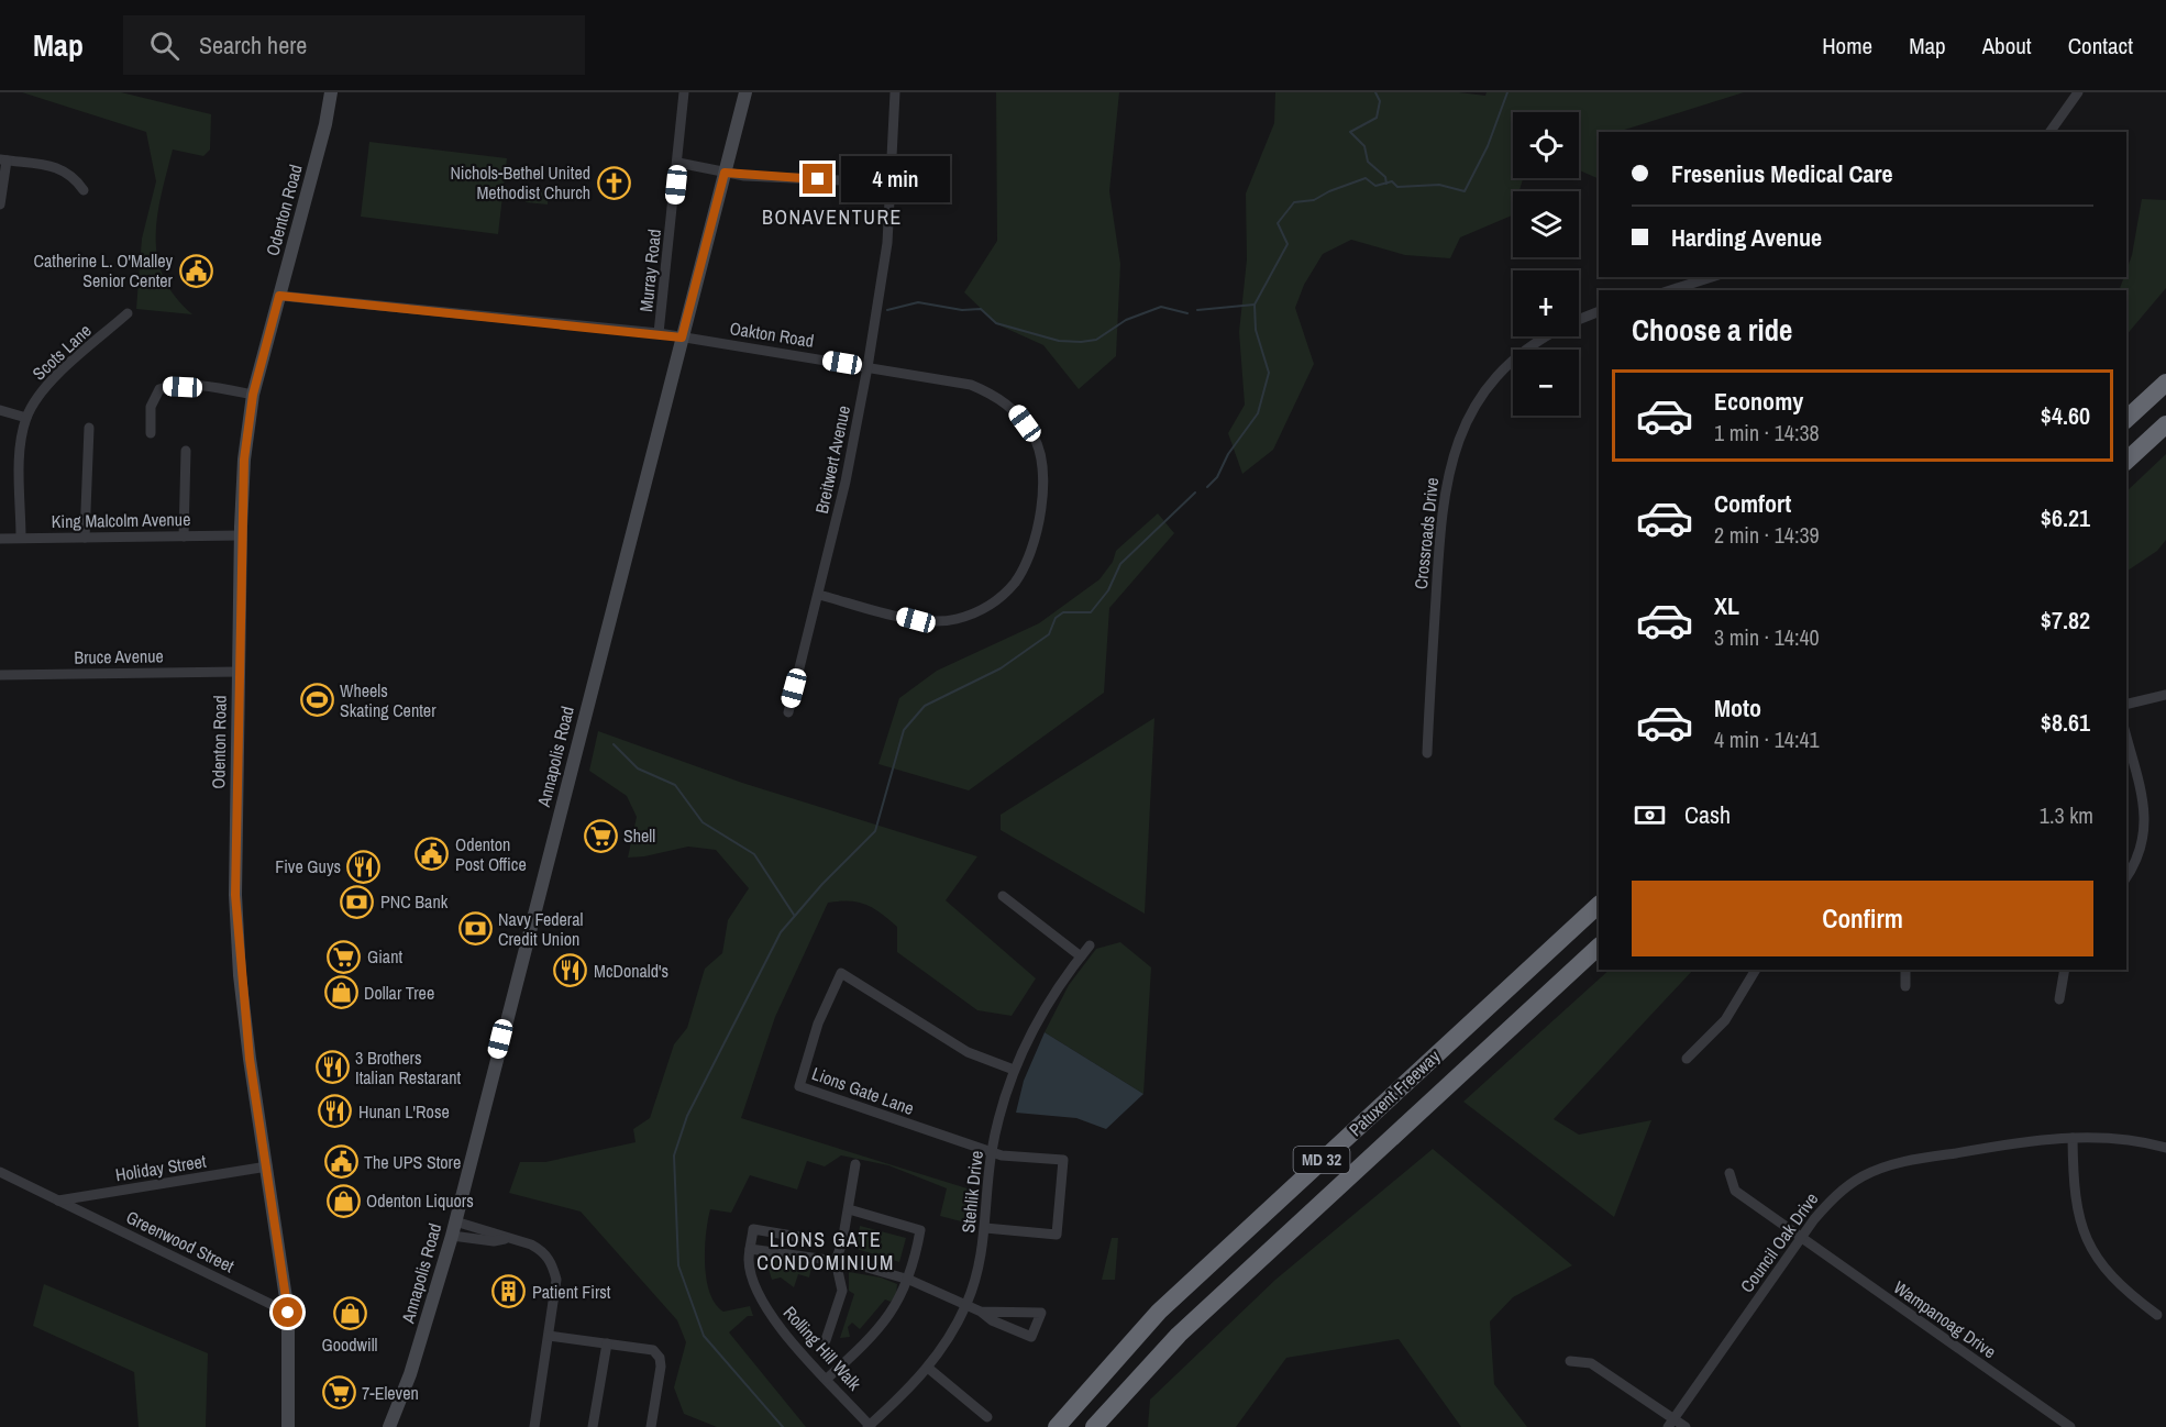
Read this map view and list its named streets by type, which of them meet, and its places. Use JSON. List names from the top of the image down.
{
  "streets": {
    "highway": ["Patuxent Freeway", "MD 32"],
    "main road": ["Odenton Road", "Annapolis Road"],
    "street": [
      "Murray Road",
      "Oakton Road",
      "Scots Lane",
      "Breitwert Avenue",
      "King Malcolm Avenue",
      "Crossroads Drive",
      "Bruce Avenue",
      "Lions Gate Lane",
      "Holiday Street",
      "Stehlik Drive",
      "Greenwood Street",
      "Council Oak Drive",
      "Wampanoag Drive",
      "Rolling Hill Walk"
    ]
  },
  "crossings": [
    ["Odenton Road", "Oakton Road"],
    ["Odenton Road", "King Malcolm Avenue"],
    ["Odenton Road", "Bruce Avenue"],
    ["Odenton Road", "Holiday Street"],
    ["Odenton Road", "Greenwood Street"],
    ["Murray Road", "Oakton Road"],
    ["Oakton Road", "Breitwert Avenue"],
    ["Oakton Road", "Annapolis Road"],
    ["Scots Lane", "King Malcolm Avenue"],
    ["Lions Gate Lane", "Stehlik Drive"],
    ["Holiday Street", "Greenwood Street"],
    ["Stehlik Drive", "Rolling Hill Walk"],
    ["Council Oak Drive", "Wampanoag Drive"]
  ],
  "districts": ["BONAVENTURE", "LIONS GATE CONDOMINIUM"],
  "places": {
    "church": ["Nichols-Bethel United Methodist Church"],
    "public building": ["Catherine L. O'Malley Senior Center", "Odenton Post Office", "The UPS Store"],
    "sports": ["Wheels Skating Center"],
    "supermarket": ["Shell", "Giant", "7-Eleven"],
    "restaurant": [
      "Five Guys",
      "McDonald's",
      "3 Brothers Italian Restarant",
      "Hunan L'Rose"
    ],
    "bank": ["PNC Bank", "Navy Federal Credit Union"],
    "shop": ["Dollar Tree", "Odenton Liquors", "Goodwill"],
    "building": ["Patient First"]
  },
  "page": {
    "header": "Map",
    "search": "Search here",
    "nav": [
      "Home",
      "Map",
      "About",
      "Contact"
    ],
    "map_buttons": ["+", "−"],
    "banner": ["Fresenius Medical Care", "Harding Avenue"],
    "bubble": "4 min",
    "heading": "Choose a ride",
    "list": [
      {
        "name": "Economy",
        "note": "1 min · 14:38",
        "value": "$4.60"
      },
      {
        "name": "Comfort",
        "note": "2 min · 14:39",
        "value": "$6.21"
      },
      {
        "name": "XL",
        "note": "3 min · 14:40",
        "value": "$7.82"
      },
      {
        "name": "Moto",
        "note": "4 min · 14:41",
        "value": "$8.61"
      }
    ],
    "pay": ["Cash", "1.3 km"],
    "buttons": "Confirm"
  }
}
